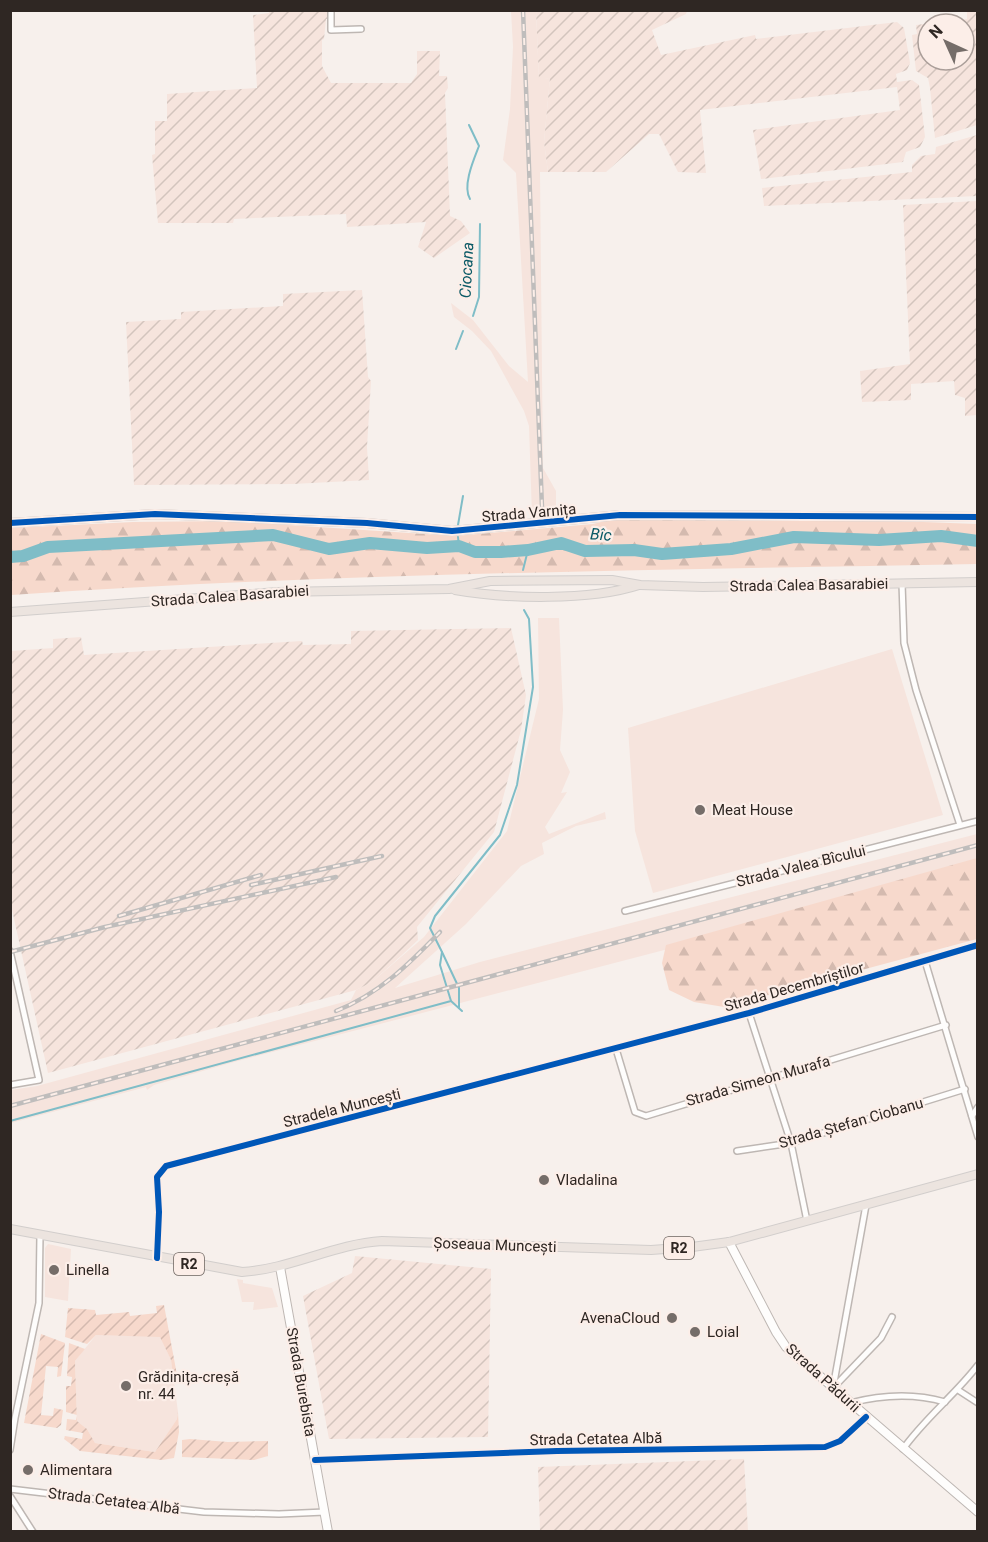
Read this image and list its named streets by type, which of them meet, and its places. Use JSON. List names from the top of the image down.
{
  "streets": {
    "main road": ["Strada Calea Basarabiei", "Șoseaua Muncești", "R2"],
    "street": [
      "Strada Varnița",
      "Strada Valea Bîcului",
      "Strada Decembriștilor",
      "Strada Simeon Murafa",
      "Stradela Muncești",
      "Strada Ștefan Ciobanu",
      "Strada Pădurii",
      "Strada Burebista",
      "Strada Cetatea Albă"
    ]
  },
  "crossings": [
    ["Strada Decembriștilor", "Strada Simeon Murafa"],
    ["Strada Decembriștilor", "Stradela Muncești"],
    ["Strada Simeon Murafa", "Stradela Muncești"],
    ["Stradela Muncești", "Șoseaua Muncești"],
    ["Șoseaua Muncești", "Strada Pădurii"],
    ["Șoseaua Muncești", "Strada Burebista"],
    ["Strada Pădurii", "Strada Cetatea Albă"],
    ["Strada Burebista", "Strada Cetatea Albă"]
  ],
  "water": ["Ciocana", "Bîc"],
  "places": [
    "Meat House",
    "Vladalina",
    "Linella",
    "AvenaCloud",
    "Loial",
    "Grădinița-creșă nr. 44",
    "Alimentara"
  ],
  "north": "top left"
}
